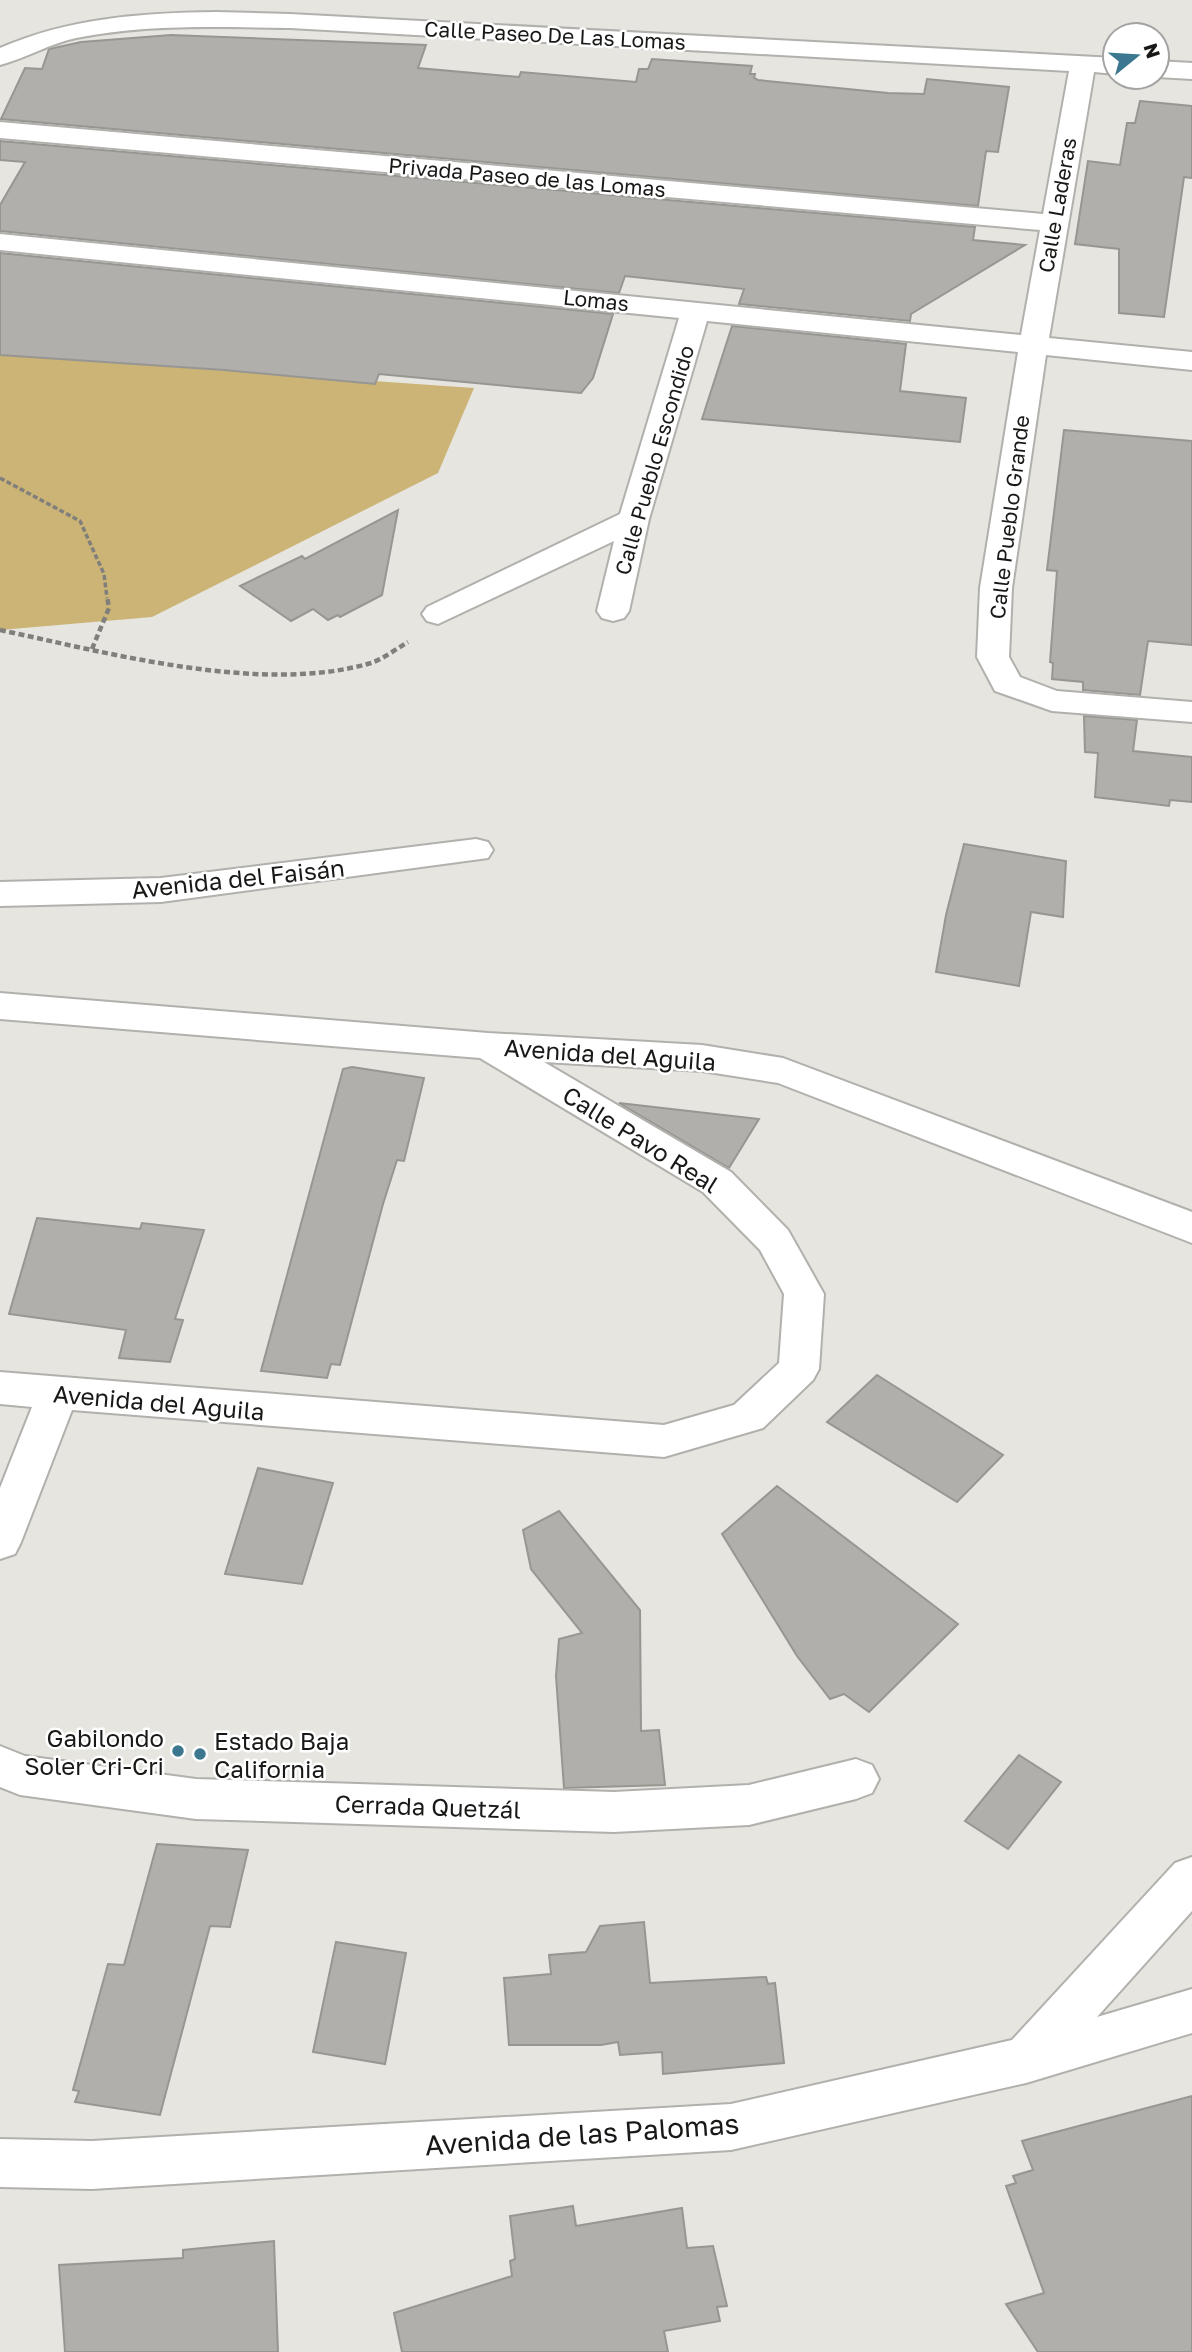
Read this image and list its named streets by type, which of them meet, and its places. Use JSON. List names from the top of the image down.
{
  "streets": {
    "street": [
      "Calle Paseo De Las Lomas",
      "Privada Paseo de las Lomas",
      "Calle Laderas",
      "Lomas",
      "Calle Pueblo Escondido",
      "Calle Pueblo Grande",
      "Avenida del Faisán",
      "Avenida del Aguila",
      "Calle Pavo Real",
      "Cerrada Quetzál",
      "Avenida de las Palomas"
    ]
  },
  "crossings": [
    ["Calle Paseo De Las Lomas", "Calle Laderas"],
    ["Privada Paseo de las Lomas", "Calle Laderas"],
    ["Calle Laderas", "Lomas"],
    ["Calle Laderas", "Calle Pueblo Grande"],
    ["Lomas", "Calle Pueblo Escondido"],
    ["Lomas", "Calle Pueblo Grande"],
    ["Avenida del Aguila", "Calle Pavo Real"]
  ],
  "places": ["Gabilondo Soler Cri-Cri", "Estado Baja California"],
  "north": "right"
}
